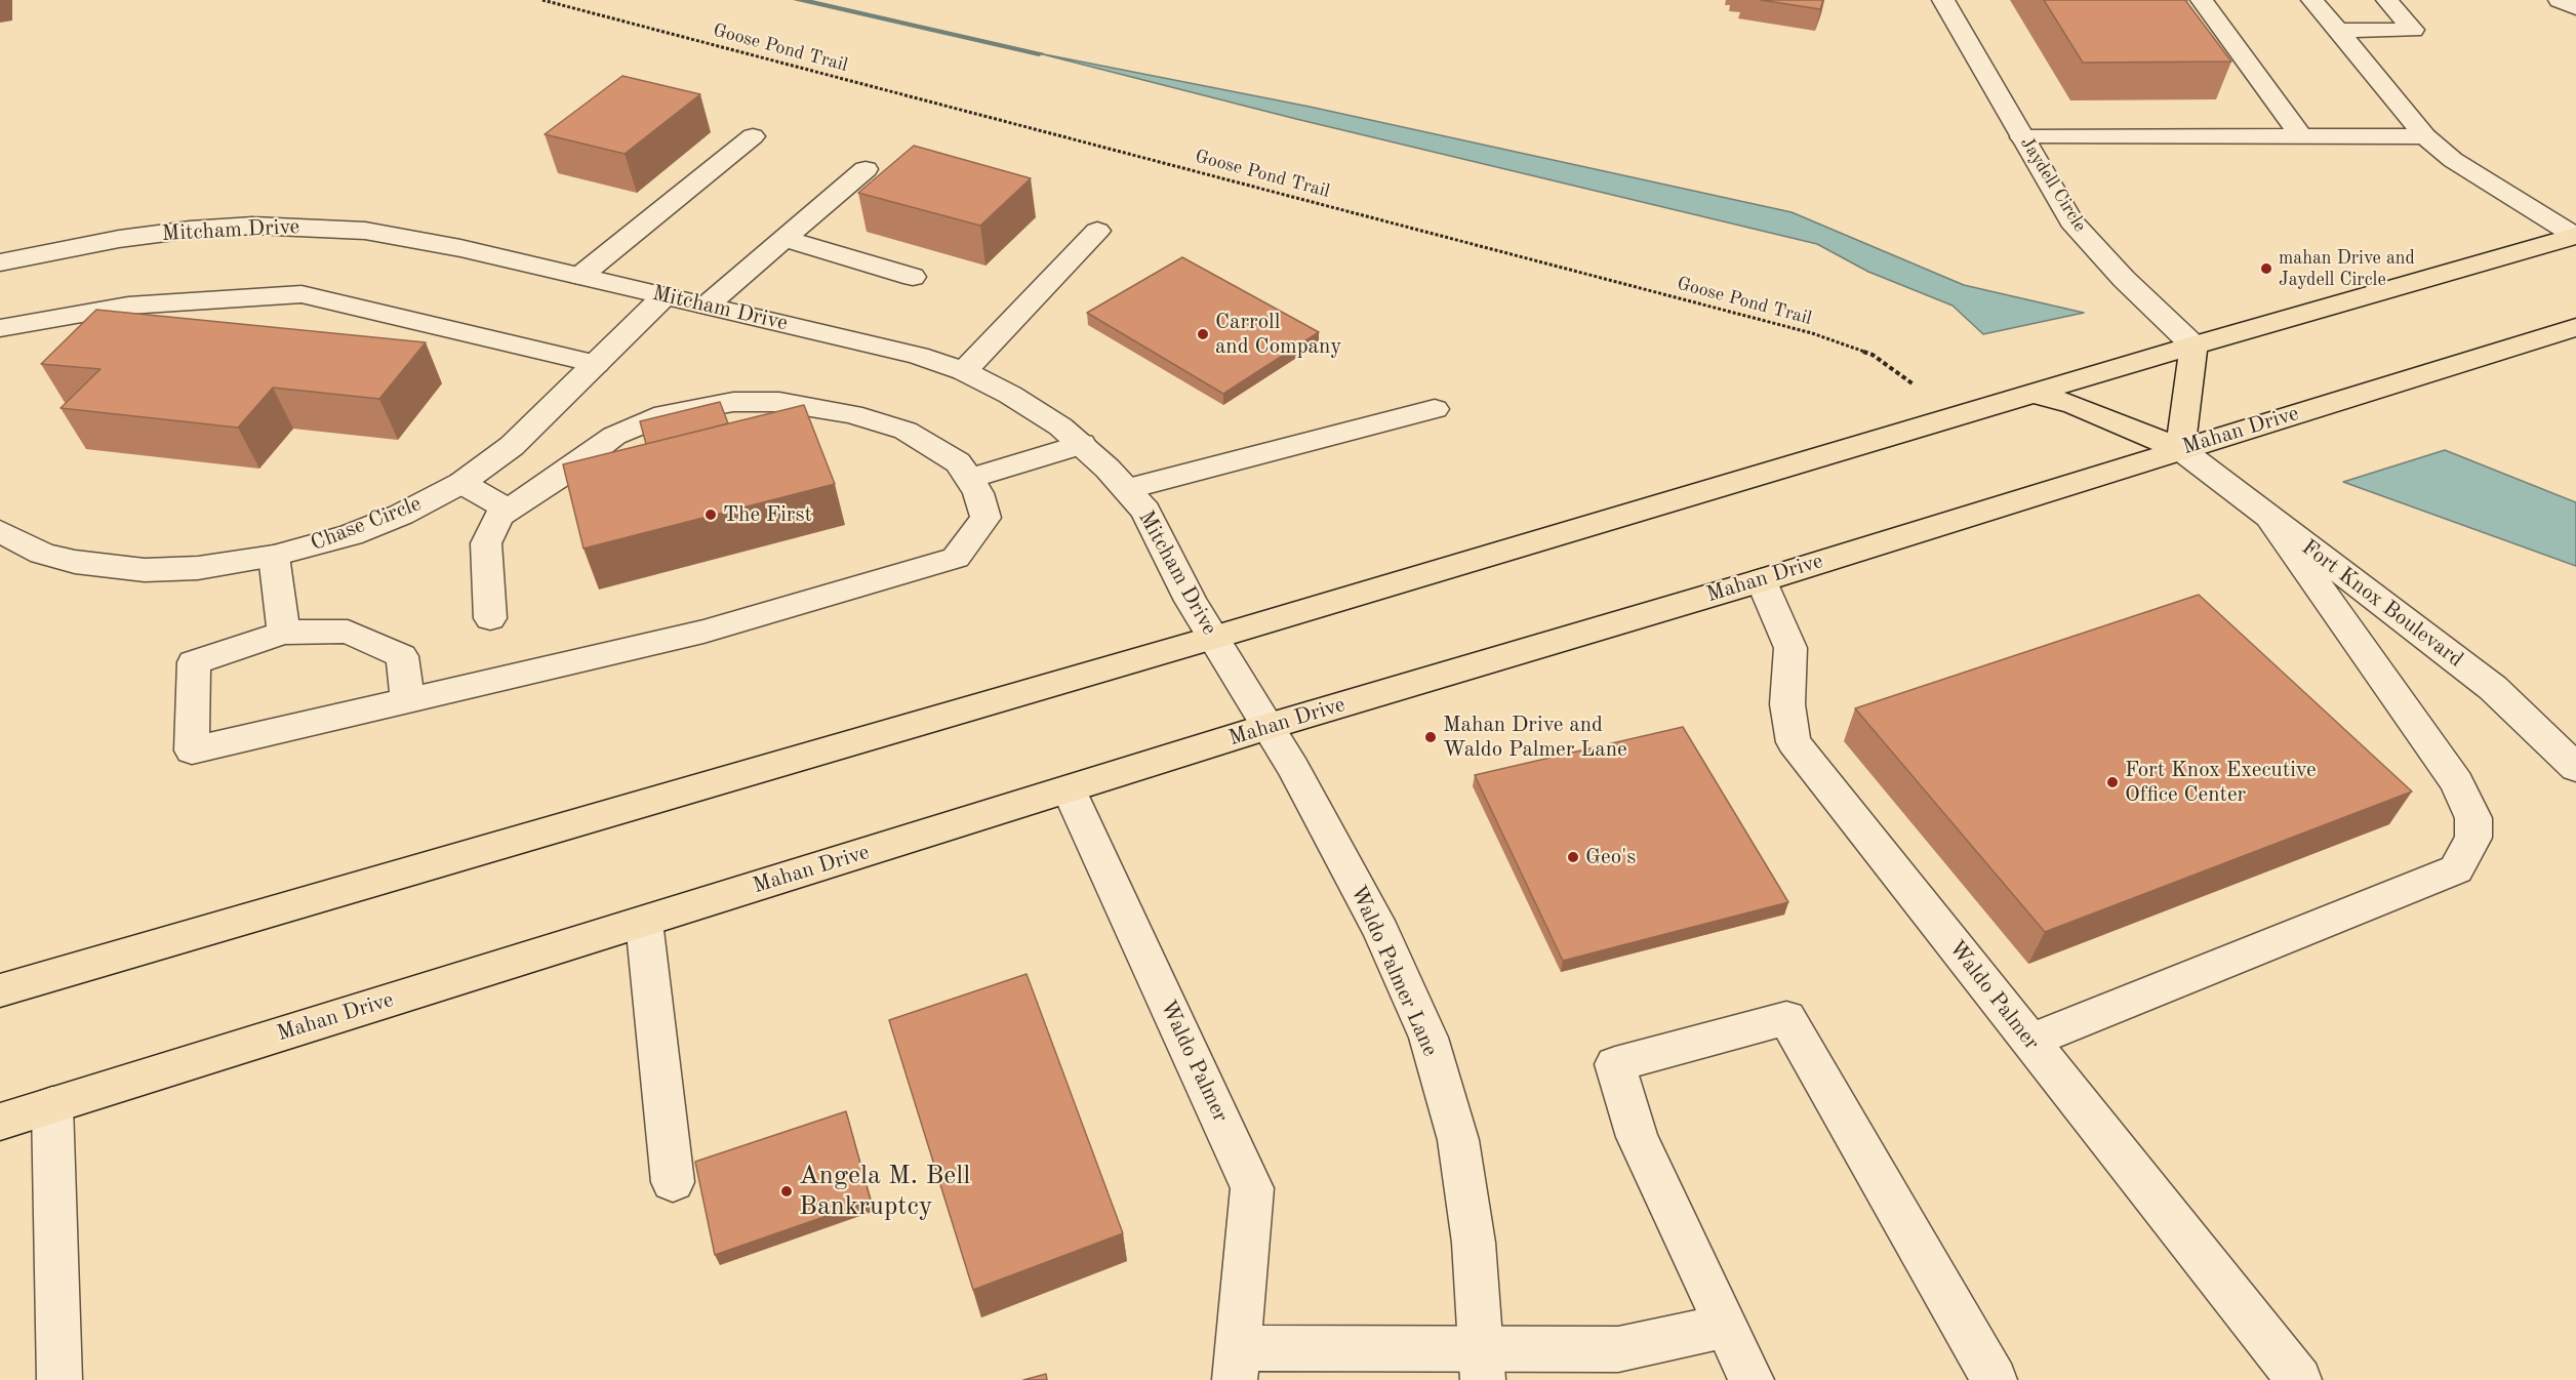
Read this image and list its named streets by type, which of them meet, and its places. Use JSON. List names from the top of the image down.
{
  "streets": {
    "main road": ["Mahan Drive"],
    "street": [
      "Jaydell Circle",
      "Mitcham Drive",
      "Chase Circle",
      "Fort Knox Boulevard",
      "Waldo Palmer Lane",
      "Waldo Palmer"
    ],
    "path": ["Goose Pond Trail"]
  },
  "crossings": [
    ["Mitcham Drive", "Mahan Drive"],
    ["Mitcham Drive", "Chase Circle"],
    ["Mitcham Drive", "Waldo Palmer Lane"],
    ["Mahan Drive", "Fort Knox Boulevard"],
    ["Mahan Drive", "Waldo Palmer Lane"],
    ["Mahan Drive", "Waldo Palmer"],
    ["Waldo Palmer Lane", "Waldo Palmer"]
  ],
  "places": [
    "mahan Drive and Jaydell Circle",
    "Carroll and Company",
    "The First",
    "Mahan Drive and Waldo Palmer Lane",
    "Fort Knox Executive Office Center",
    "Geo's",
    "Angela M. Bell Bankruptcy"
  ]
}
